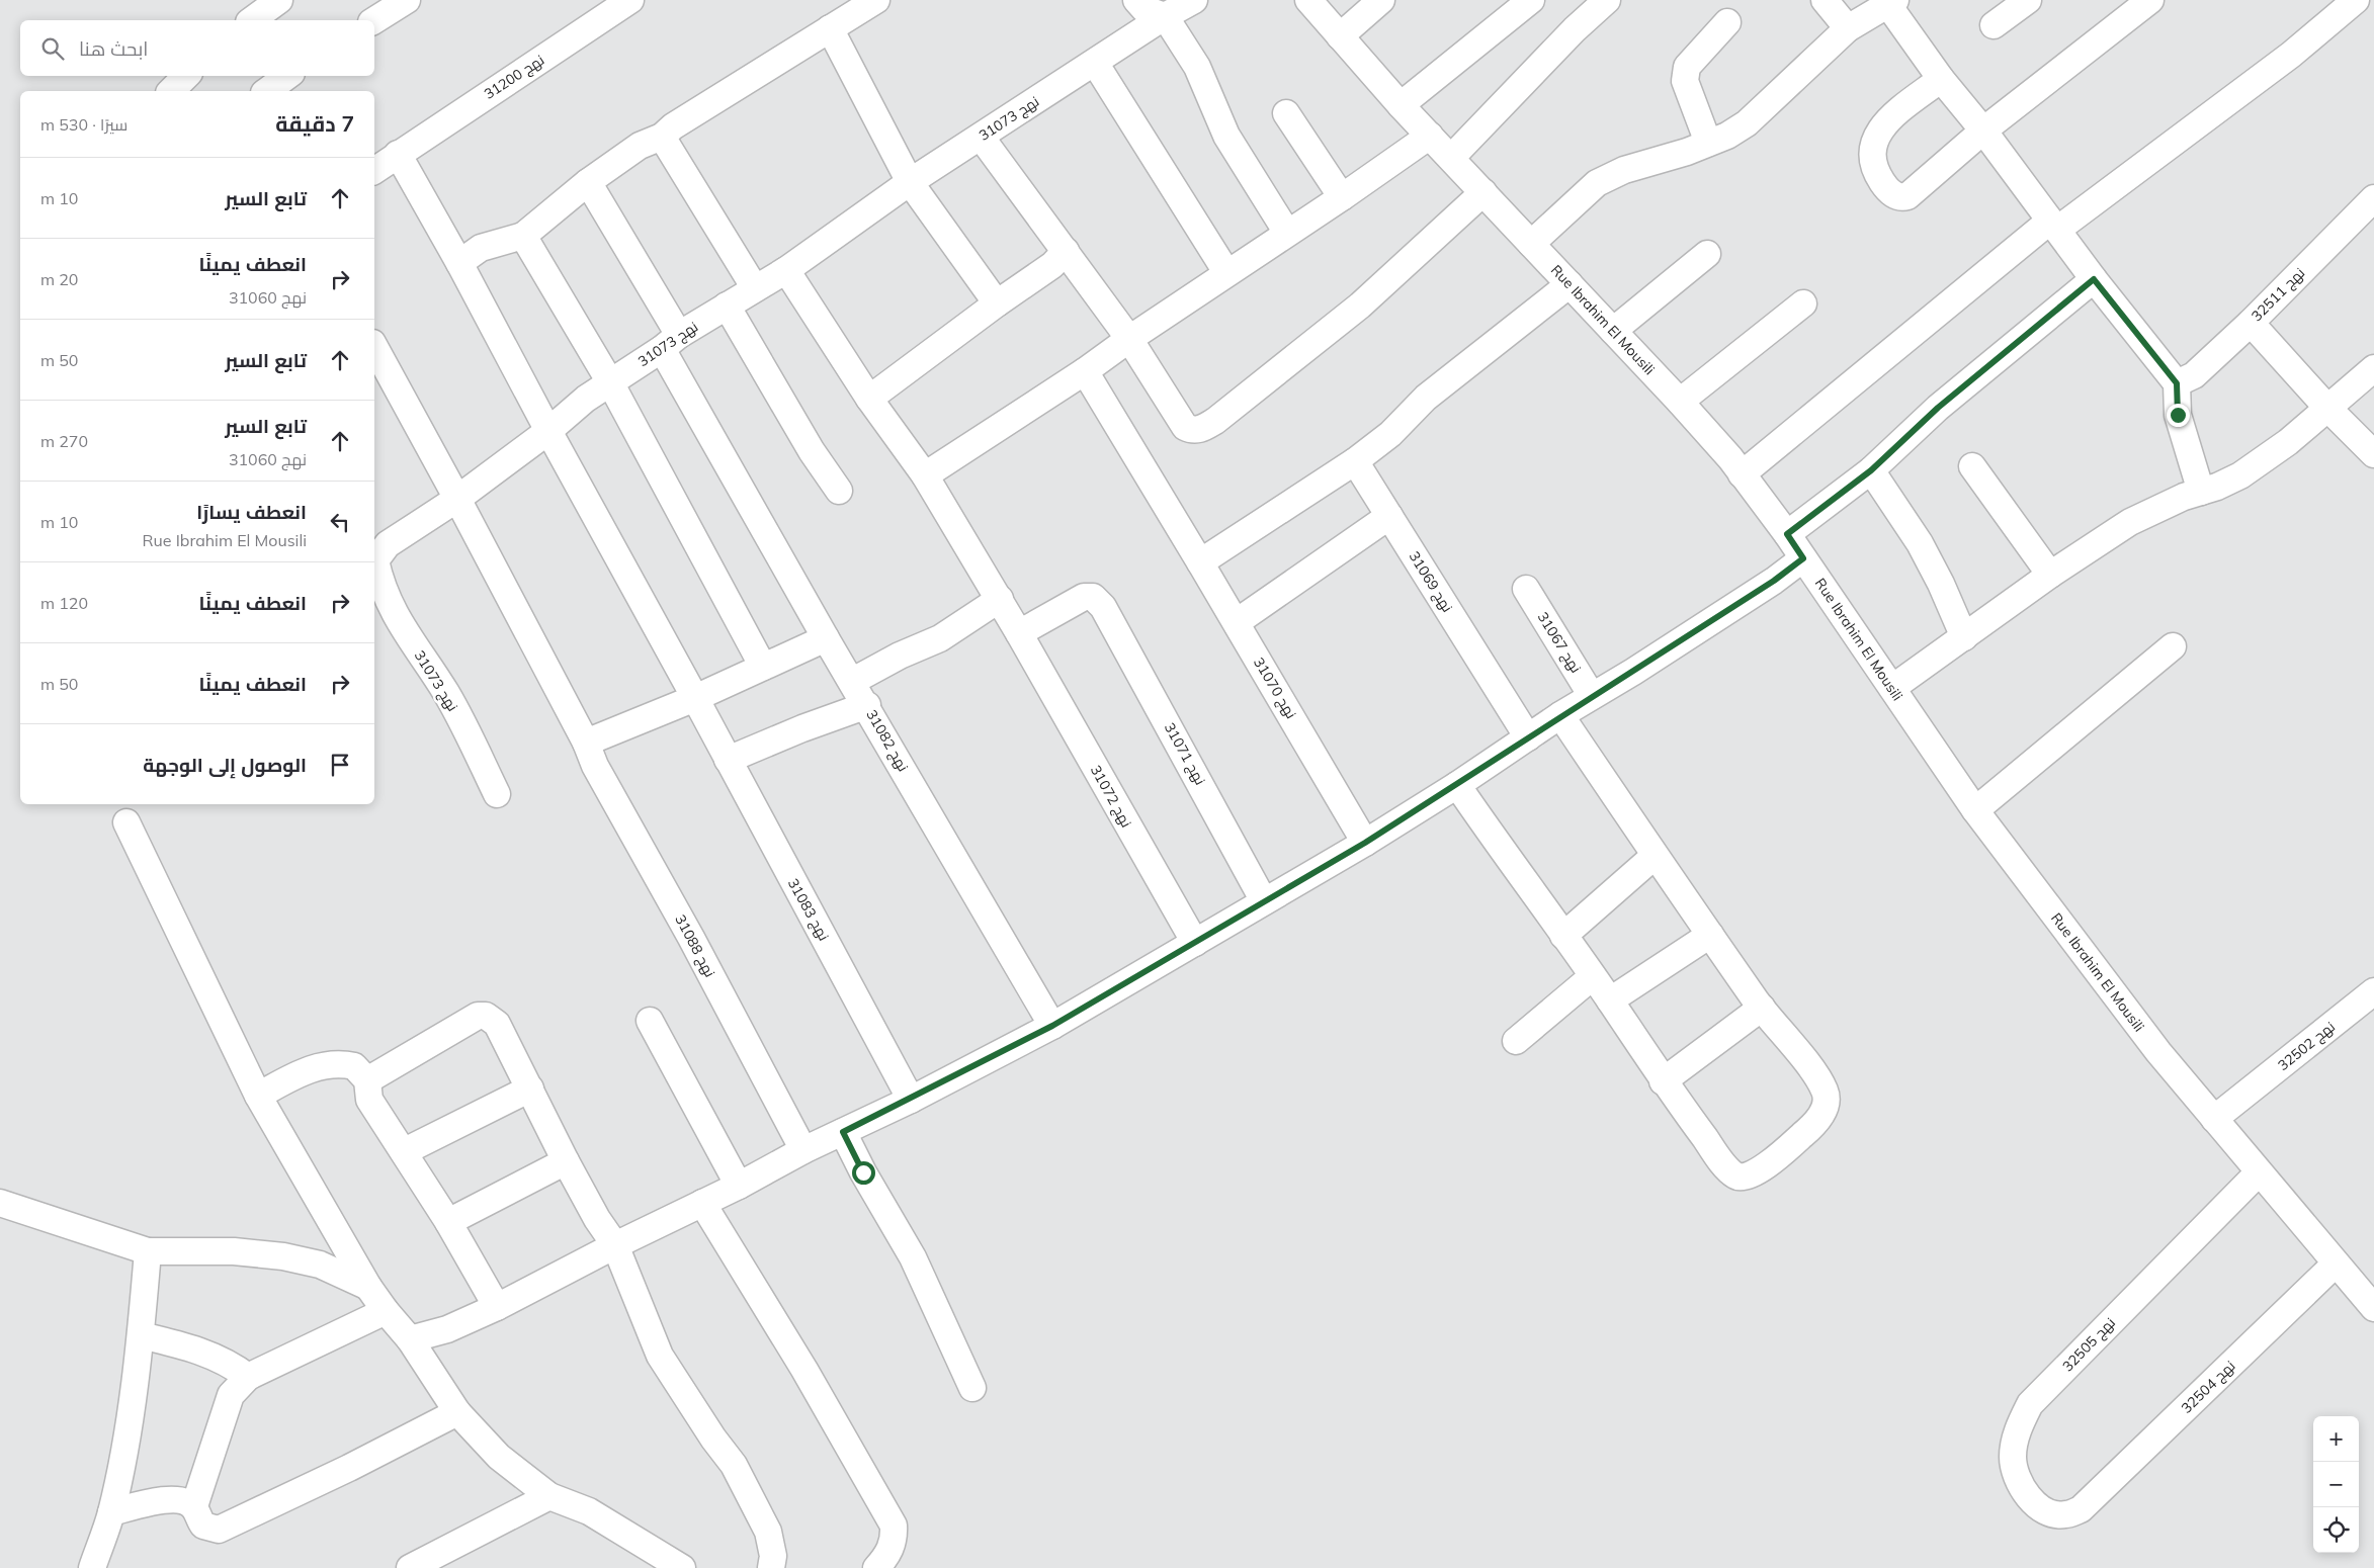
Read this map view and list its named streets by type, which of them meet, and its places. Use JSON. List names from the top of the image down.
{
  "streets": {
    "street": [
      "نهج 31200",
      "نهج 31073",
      "نهج 32511",
      "Rue Ibrahim El Mousili",
      "نهج 31069",
      "نهج 31067",
      "نهج 31070",
      "نهج 31082",
      "نهج 31071",
      "نهج 31072",
      "نهج 31083",
      "نهج 31088",
      "نهج 32502",
      "نهج 32505",
      "نهج 32504"
    ]
  },
  "crossings": [
    ["نهج 31073", "نهج 31082"],
    ["نهج 31073", "نهج 31072"],
    ["نهج 31073", "نهج 31083"],
    ["نهج 31073", "نهج 31088"],
    ["Rue Ibrahim El Mousili", "نهج 32502"],
    ["Rue Ibrahim El Mousili", "نهج 32505"],
    ["Rue Ibrahim El Mousili", "نهج 32504"],
    ["نهج 31071", "نهج 31072"],
    ["نهج 32505", "نهج 32504"]
  ],
  "page": {
    "search": "ابحث هنا",
    "heading": ["7 دقيقة", "سيرًا · 530 m"],
    "list": [
      ["تابع السير", "10 m"],
      ["انعطف يمينًا", "نهج 31060", "20 m"],
      ["تابع السير", "50 m"],
      ["تابع السير", "نهج 31060", "270 m"],
      ["انعطف يسارًا", "Rue Ibrahim El Mousili", "10 m"],
      ["انعطف يمينًا", "120 m"],
      ["انعطف يمينًا", "50 m"],
      "الوصول إلى الوجهة"
    ],
    "map_buttons": ["+", "−"]
  }
}
